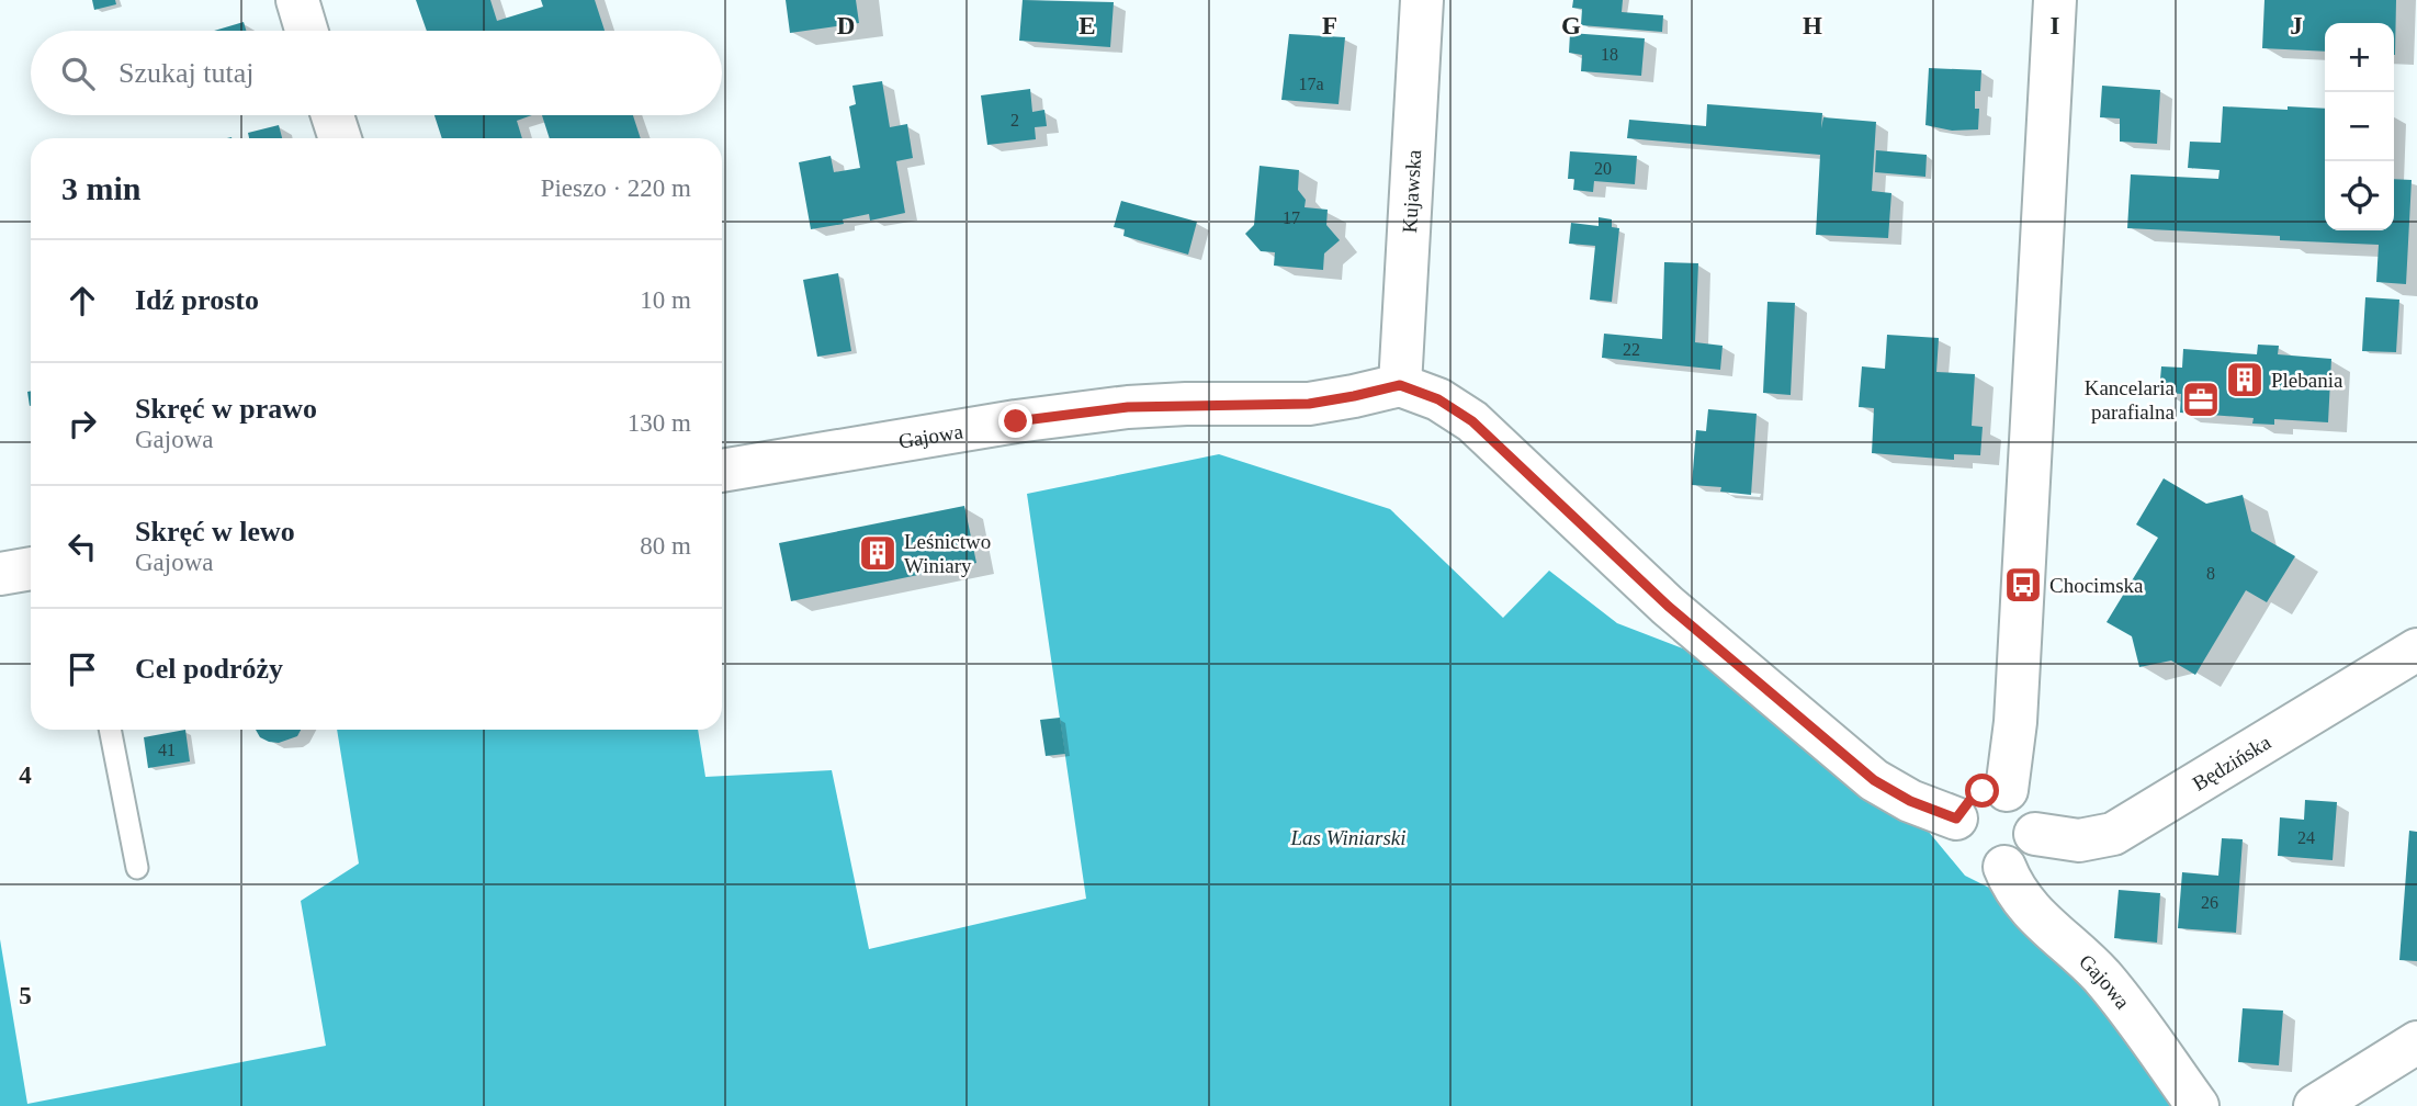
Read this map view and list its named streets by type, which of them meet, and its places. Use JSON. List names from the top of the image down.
{
  "streets": {
    "street": ["Kujawska", "Gajowa", "Będzińska"]
  },
  "crossings": [
    ["Kujawska", "Gajowa"],
    ["Gajowa", "Będzińska"]
  ],
  "parks": ["Las Winiarski"],
  "places": {
    "building": ["Plebania", "Leśnictwo Winiary"],
    "office": ["Kancelaria parafialna"],
    "bus stop": ["Chocimska"]
  },
  "house_numbers": [
    "18",
    "17a",
    "2",
    "20",
    "17",
    "22",
    "8",
    "41",
    "24",
    "26"
  ],
  "page": {
    "map_buttons": ["+", "−"],
    "search": "Szukaj tutaj",
    "heading": ["3 min", "Pieszo · 220 m"],
    "list": [
      ["Idź prosto", "10 m"],
      ["Skręć w prawo", "Gajowa", "130 m"],
      ["Skręć w lewo", "Gajowa", "80 m"],
      "Cel podróży"
    ]
  },
  "grid": {
    "columns": [
      "D",
      "E",
      "F",
      "G",
      "H",
      "I",
      "J"
    ],
    "rows": ["4", "5"]
  }
}
